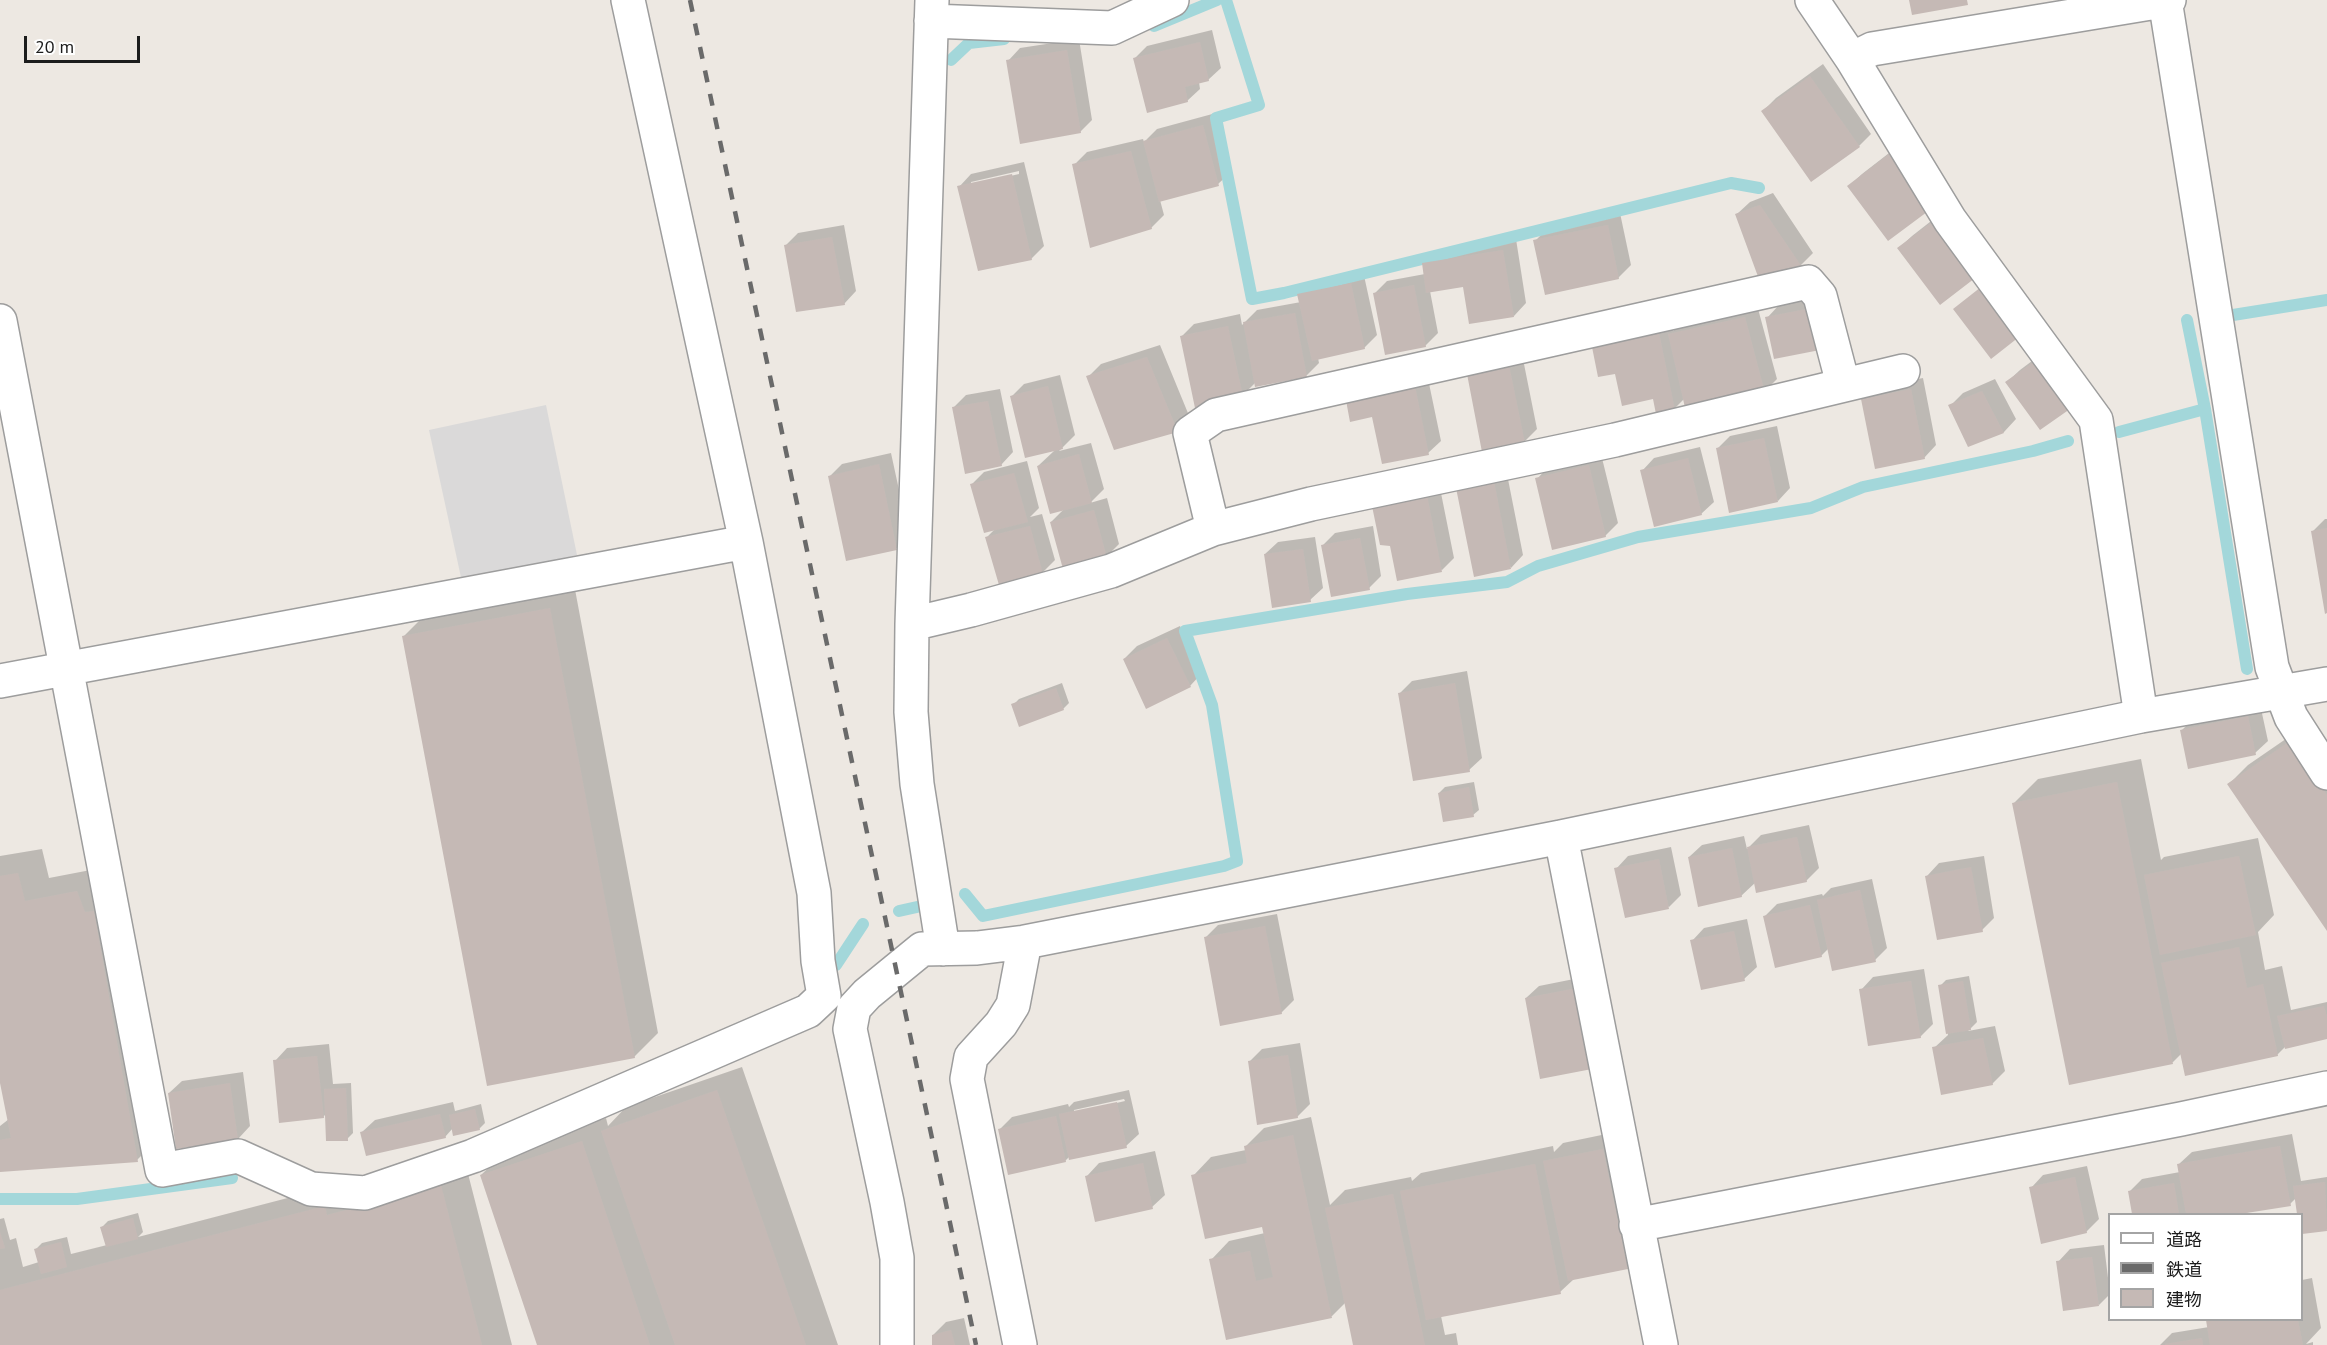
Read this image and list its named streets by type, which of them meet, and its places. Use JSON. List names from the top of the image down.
{
  "legend": ["道路", "鉄道", "建物"],
  "scale_bar": "20 m"
}
